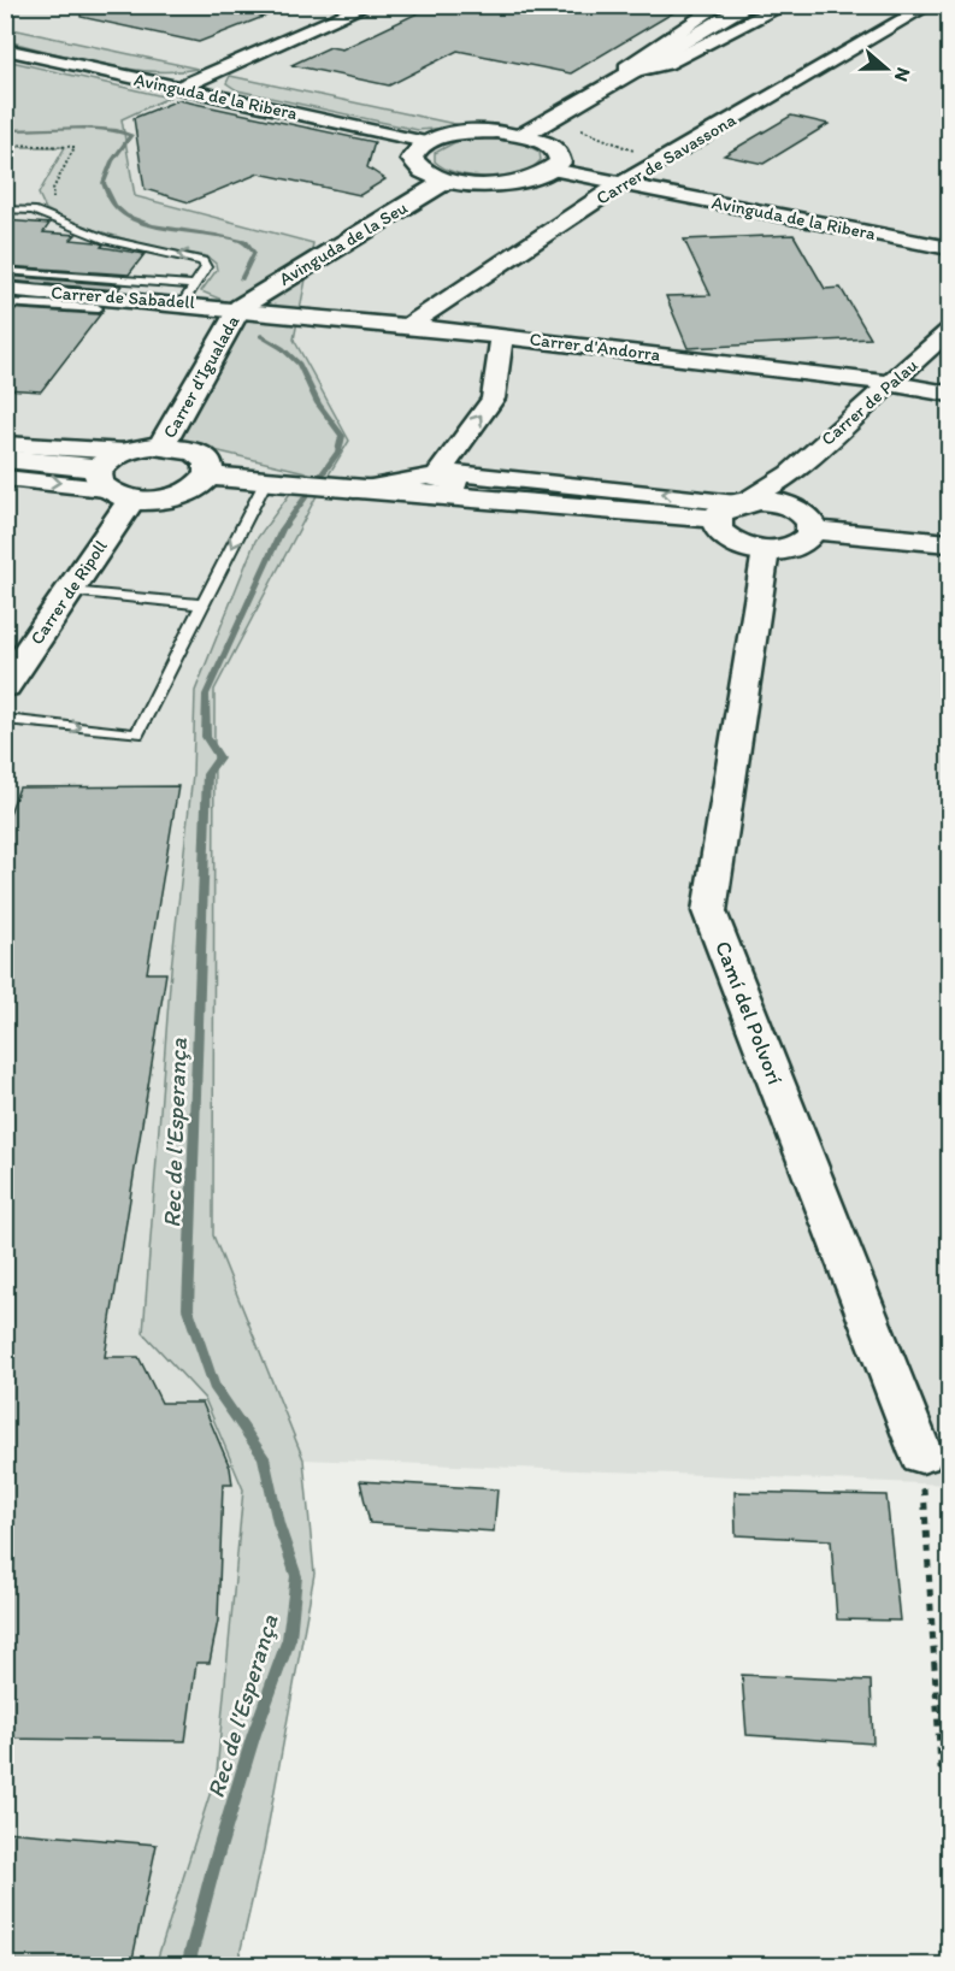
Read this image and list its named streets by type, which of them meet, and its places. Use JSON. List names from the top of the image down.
{
  "streets": {
    "street": [
      "Avinguda de la Ribera",
      "Carrer de Savassona",
      "Avinguda de la Seu",
      "Carrer de Sabadell",
      "Carrer d'Andorra",
      "Carrer d'Igualada",
      "Carrer de Palau",
      "Carrer de Ripoll",
      "Camí del Polvorí"
    ]
  },
  "crossings": [
    ["Avinguda de la Ribera", "Carrer de Savassona"],
    ["Carrer de Savassona", "Carrer d'Andorra"],
    ["Avinguda de la Seu", "Carrer de Sabadell"],
    ["Avinguda de la Seu", "Carrer d'Andorra"],
    ["Avinguda de la Seu", "Carrer d'Igualada"],
    ["Carrer de Sabadell", "Carrer d'Andorra"],
    ["Carrer de Sabadell", "Carrer d'Igualada"],
    ["Carrer d'Andorra", "Carrer d'Igualada"],
    ["Carrer d'Andorra", "Carrer de Palau"]
  ],
  "water": ["Rec de l'Esperança"],
  "north": "right"
}
